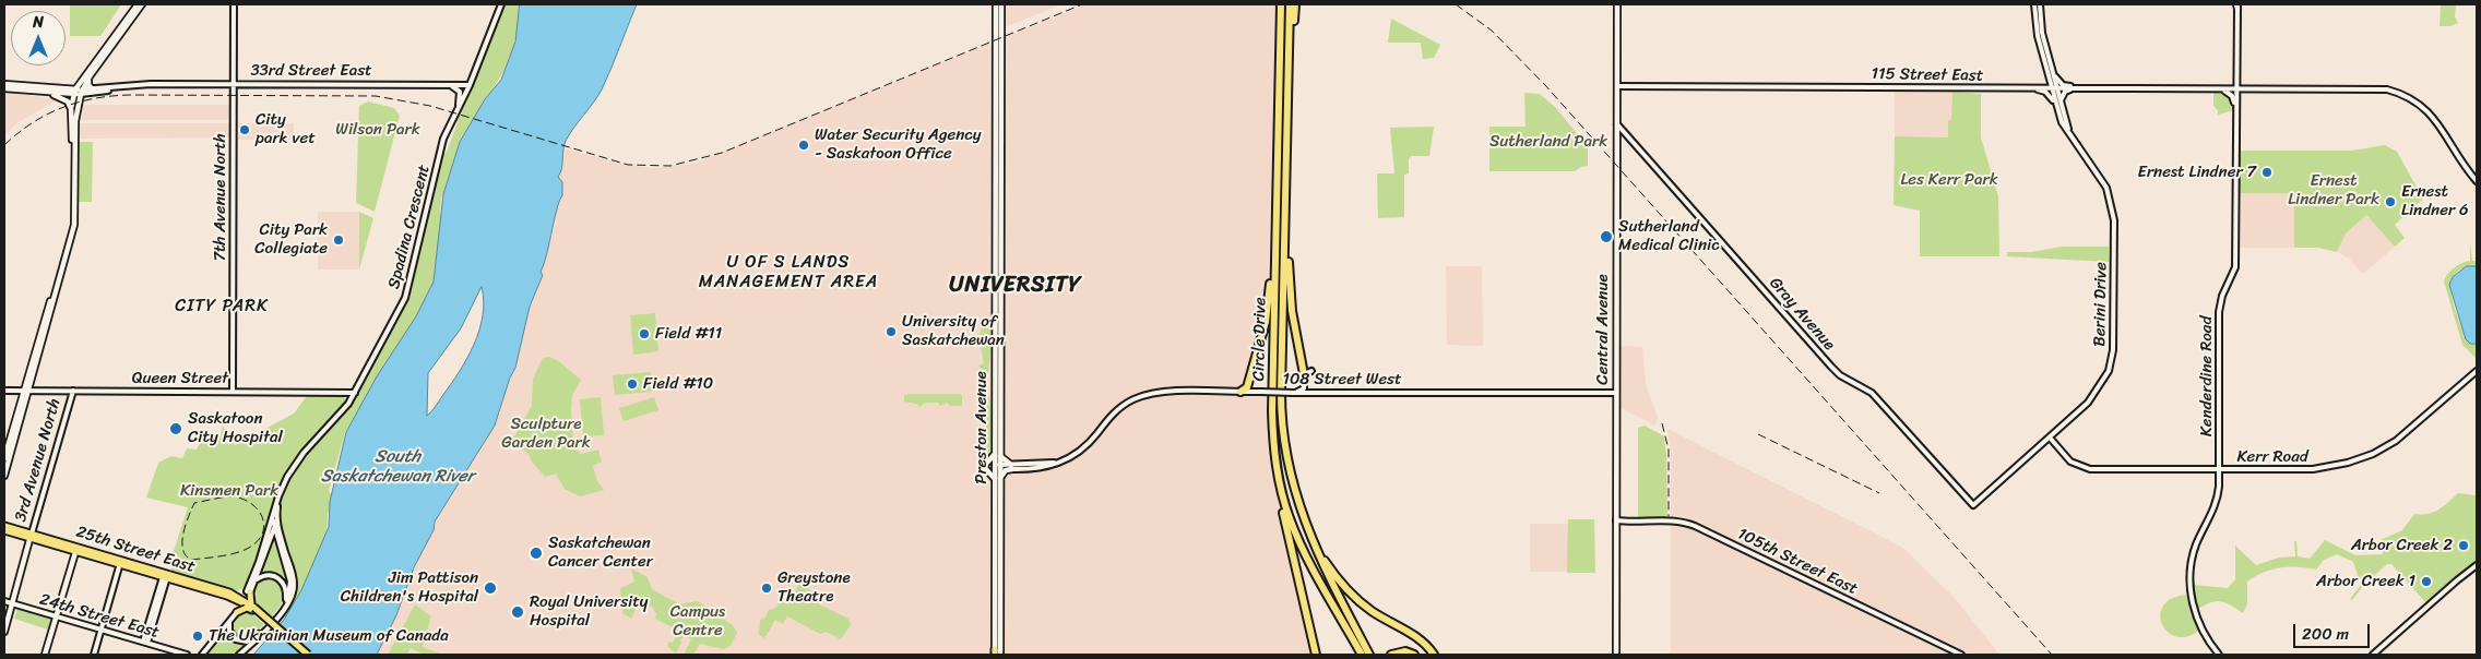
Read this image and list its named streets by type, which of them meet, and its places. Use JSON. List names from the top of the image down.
{
  "streets": {
    "highway": ["Circle Drive"],
    "main road": [
      "33rd Street East",
      "Central Avenue",
      "Preston Avenue",
      "3rd Avenue North",
      "25th Street East"
    ],
    "street": [
      "115 Street East",
      "7th Avenue North",
      "Spadina Crescent",
      "Berini Drive",
      "Gray Avenue",
      "Kenderdine Road",
      "Queen Street",
      "108 Street West",
      "Kerr Road",
      "105th Street East",
      "24th Street East"
    ]
  },
  "crossings": [
    ["33rd Street East", "7th Avenue North"],
    ["33rd Street East", "Spadina Crescent"],
    ["115 Street East", "Berini Drive"],
    ["115 Street East", "Central Avenue"],
    ["115 Street East", "Kenderdine Road"],
    ["7th Avenue North", "Queen Street"],
    ["Spadina Crescent", "Queen Street"],
    ["Berini Drive", "Gray Avenue"],
    ["Berini Drive", "Kerr Road"],
    ["Gray Avenue", "Central Avenue"],
    ["Central Avenue", "108 Street West"],
    ["Central Avenue", "105th Street East"],
    ["Kenderdine Road", "Kerr Road"],
    ["Queen Street", "3rd Avenue North"],
    ["108 Street West", "Preston Avenue"],
    ["3rd Avenue North", "25th Street East"],
    ["3rd Avenue North", "24th Street East"]
  ],
  "districts": ["U OF S LANDS MANAGEMENT AREA", "UNIVERSITY", "CITY PARK"],
  "water": ["South Saskatchewan River"],
  "parks": [
    "Wilson Park",
    "Sutherland Park",
    "Les Kerr Park",
    "Ernest Lindner Park",
    "Sculpture Garden Park",
    "Kinsmen Park",
    "Campus Centre"
  ],
  "places": [
    "City park vet",
    "Water Security Agency - Saskatoon Office",
    "Ernest Lindner 7",
    "Ernest Lindner 6",
    "Sutherland Medical Clinic",
    "City Park Collegiate",
    "University of Saskatchewan",
    "Field #11",
    "Field #10",
    "Saskatoon City Hospital",
    "Arbor Creek 2",
    "Saskatchewan Cancer Center",
    "Arbor Creek 1",
    "Jim Pattison Children's Hospital",
    "Greystone Theatre",
    "Royal University Hospital",
    "The Ukrainian Museum of Canada"
  ],
  "scale_bar": "200 m",
  "north": "top"
}
